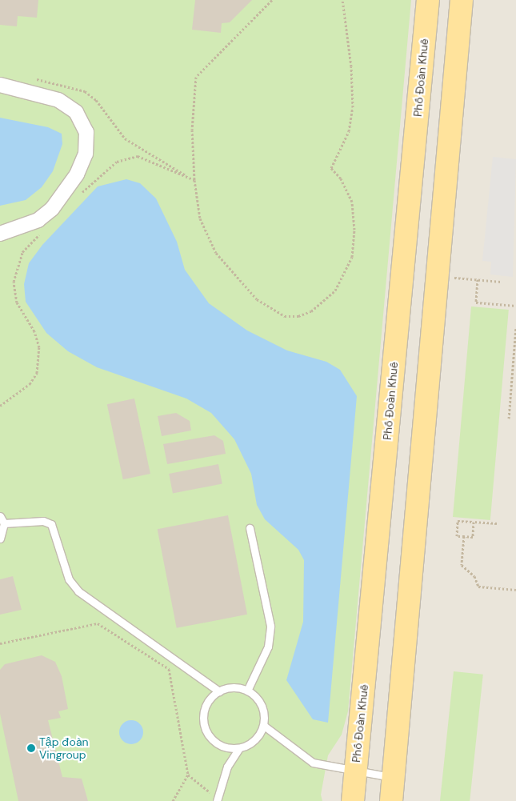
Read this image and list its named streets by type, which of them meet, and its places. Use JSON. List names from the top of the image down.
{
  "streets": {
    "main road": ["Phố Đoàn Khuê"]
  },
  "places": ["Tập đoàn Vingroup"]
}
